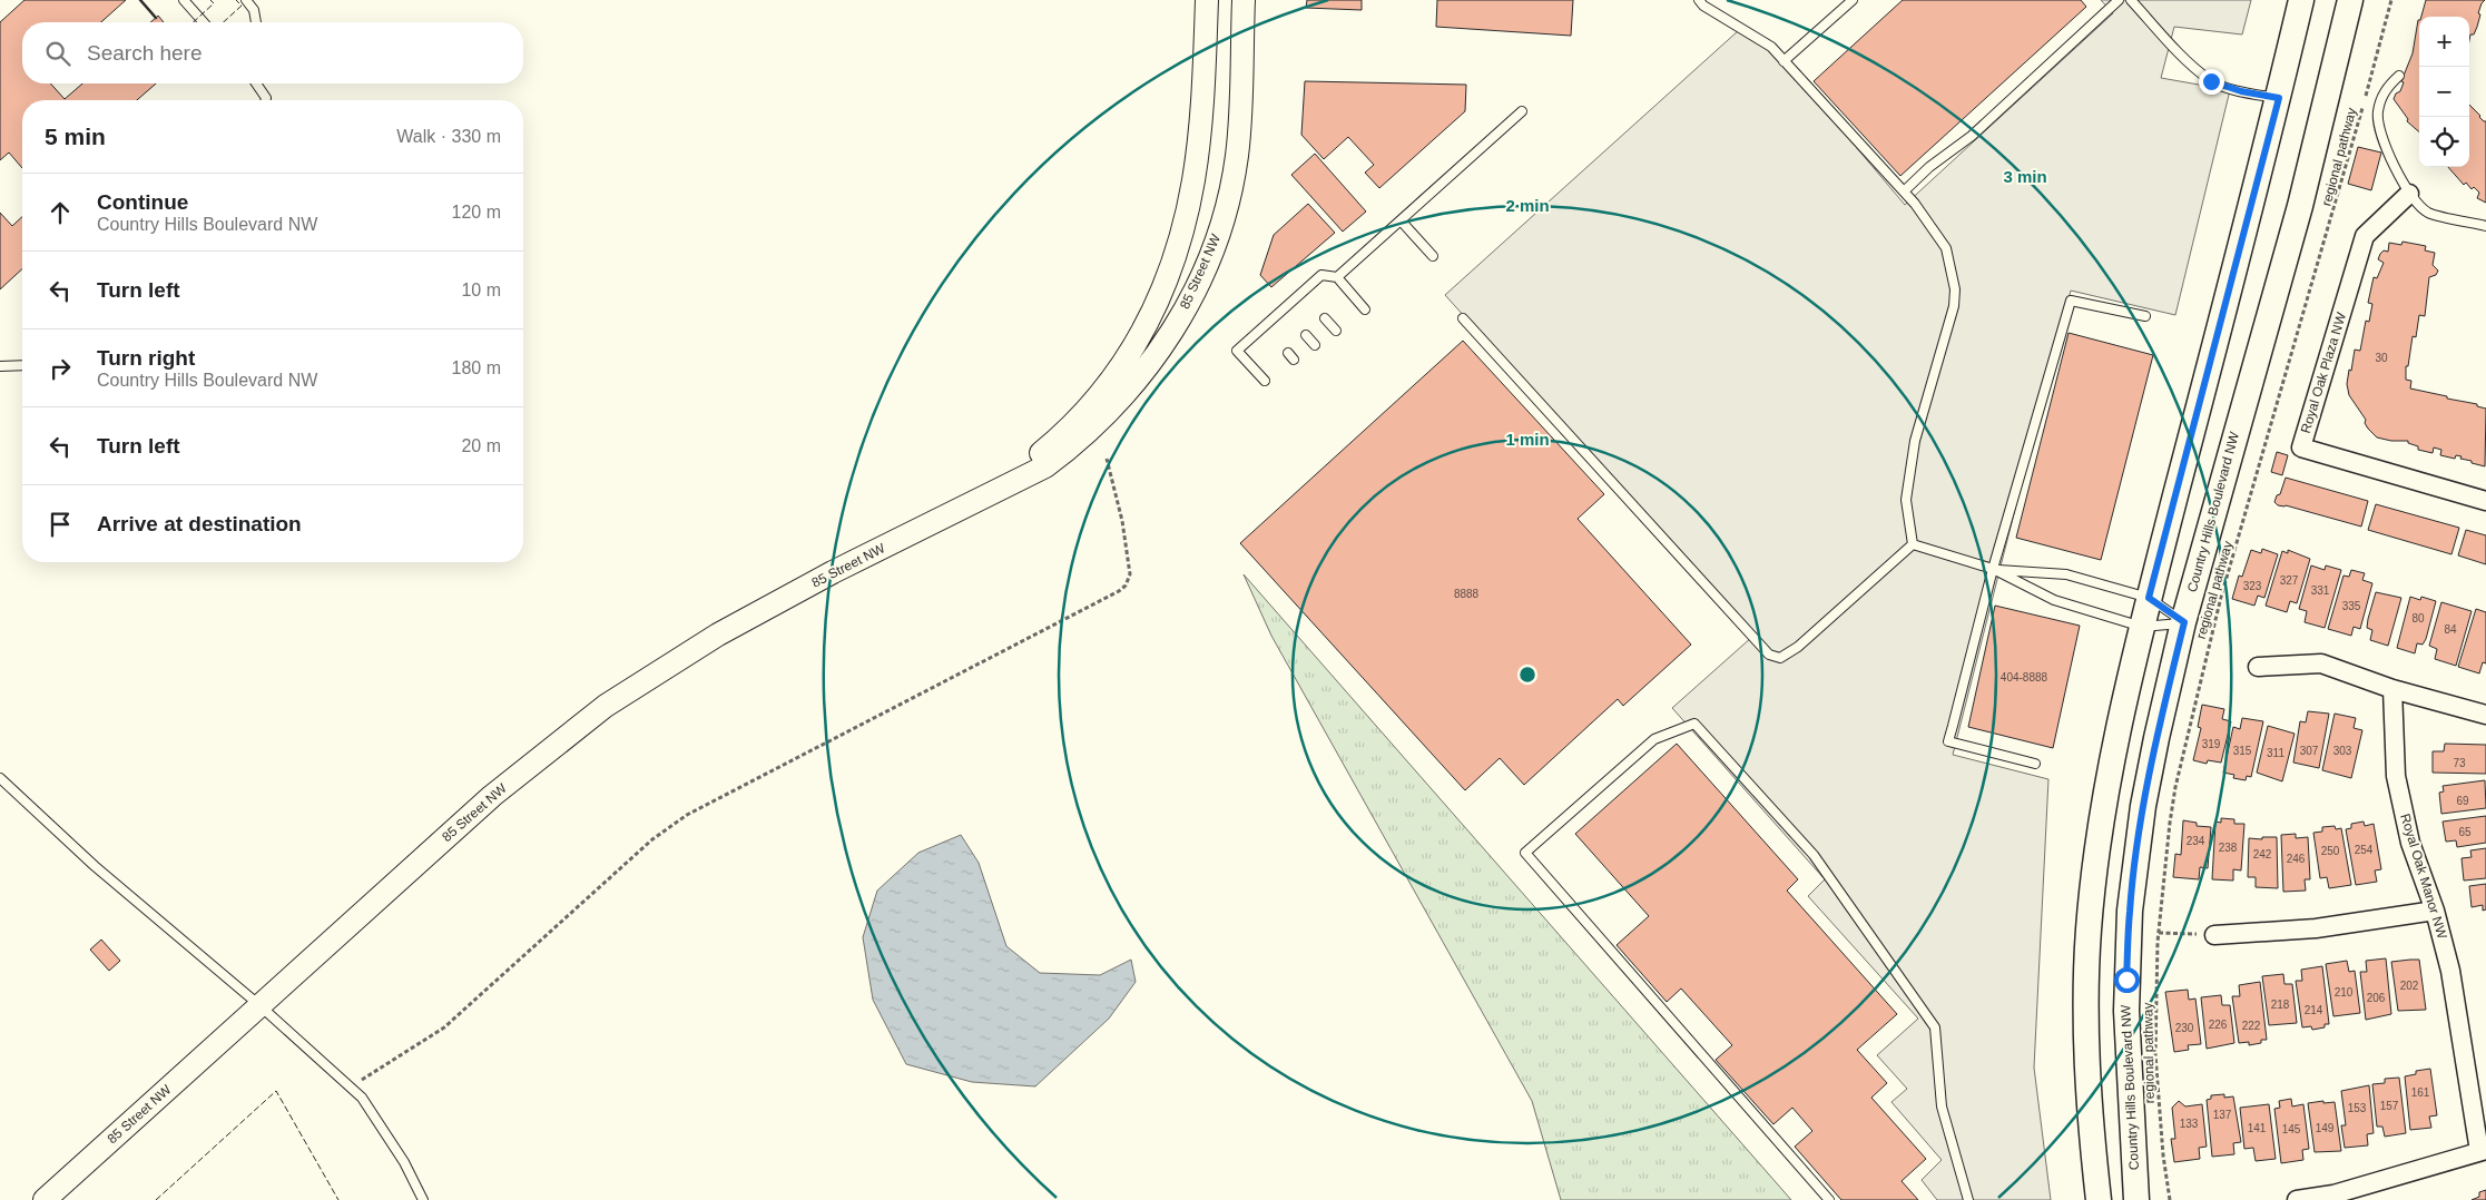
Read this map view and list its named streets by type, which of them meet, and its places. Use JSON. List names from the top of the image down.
{
  "streets": {
    "main road": ["Country Hills Boulevard NW"],
    "street": ["85 Street NW", "Royal Oak Plaza NW", "Royal Oak Manor NW"],
    "path": ["regional pathway"]
  },
  "house_numbers": [
    "30",
    "327",
    "323",
    "331",
    "8888",
    "335",
    "80",
    "84",
    "404-8888",
    "319",
    "315",
    "307",
    "303",
    "311",
    "73",
    "69",
    "65",
    "234",
    "238",
    "254",
    "250",
    "242",
    "246",
    "202",
    "210",
    "206",
    "218",
    "214",
    "226",
    "222",
    "230",
    "161",
    "157",
    "153",
    "137",
    "133",
    "141",
    "149",
    "145"
  ],
  "page": {
    "map_buttons": ["+", "−"],
    "search": "Search here",
    "heading": ["5 min", "Walk · 330 m"],
    "list": [
      ["Continue", "Country Hills Boulevard NW", "120 m"],
      ["Turn left", "10 m"],
      ["Turn right", "Country Hills Boulevard NW", "180 m"],
      ["Turn left", "20 m"],
      "Arrive at destination"
    ]
  },
  "rings": ["3 min", "2 min", "1 min"]
}
